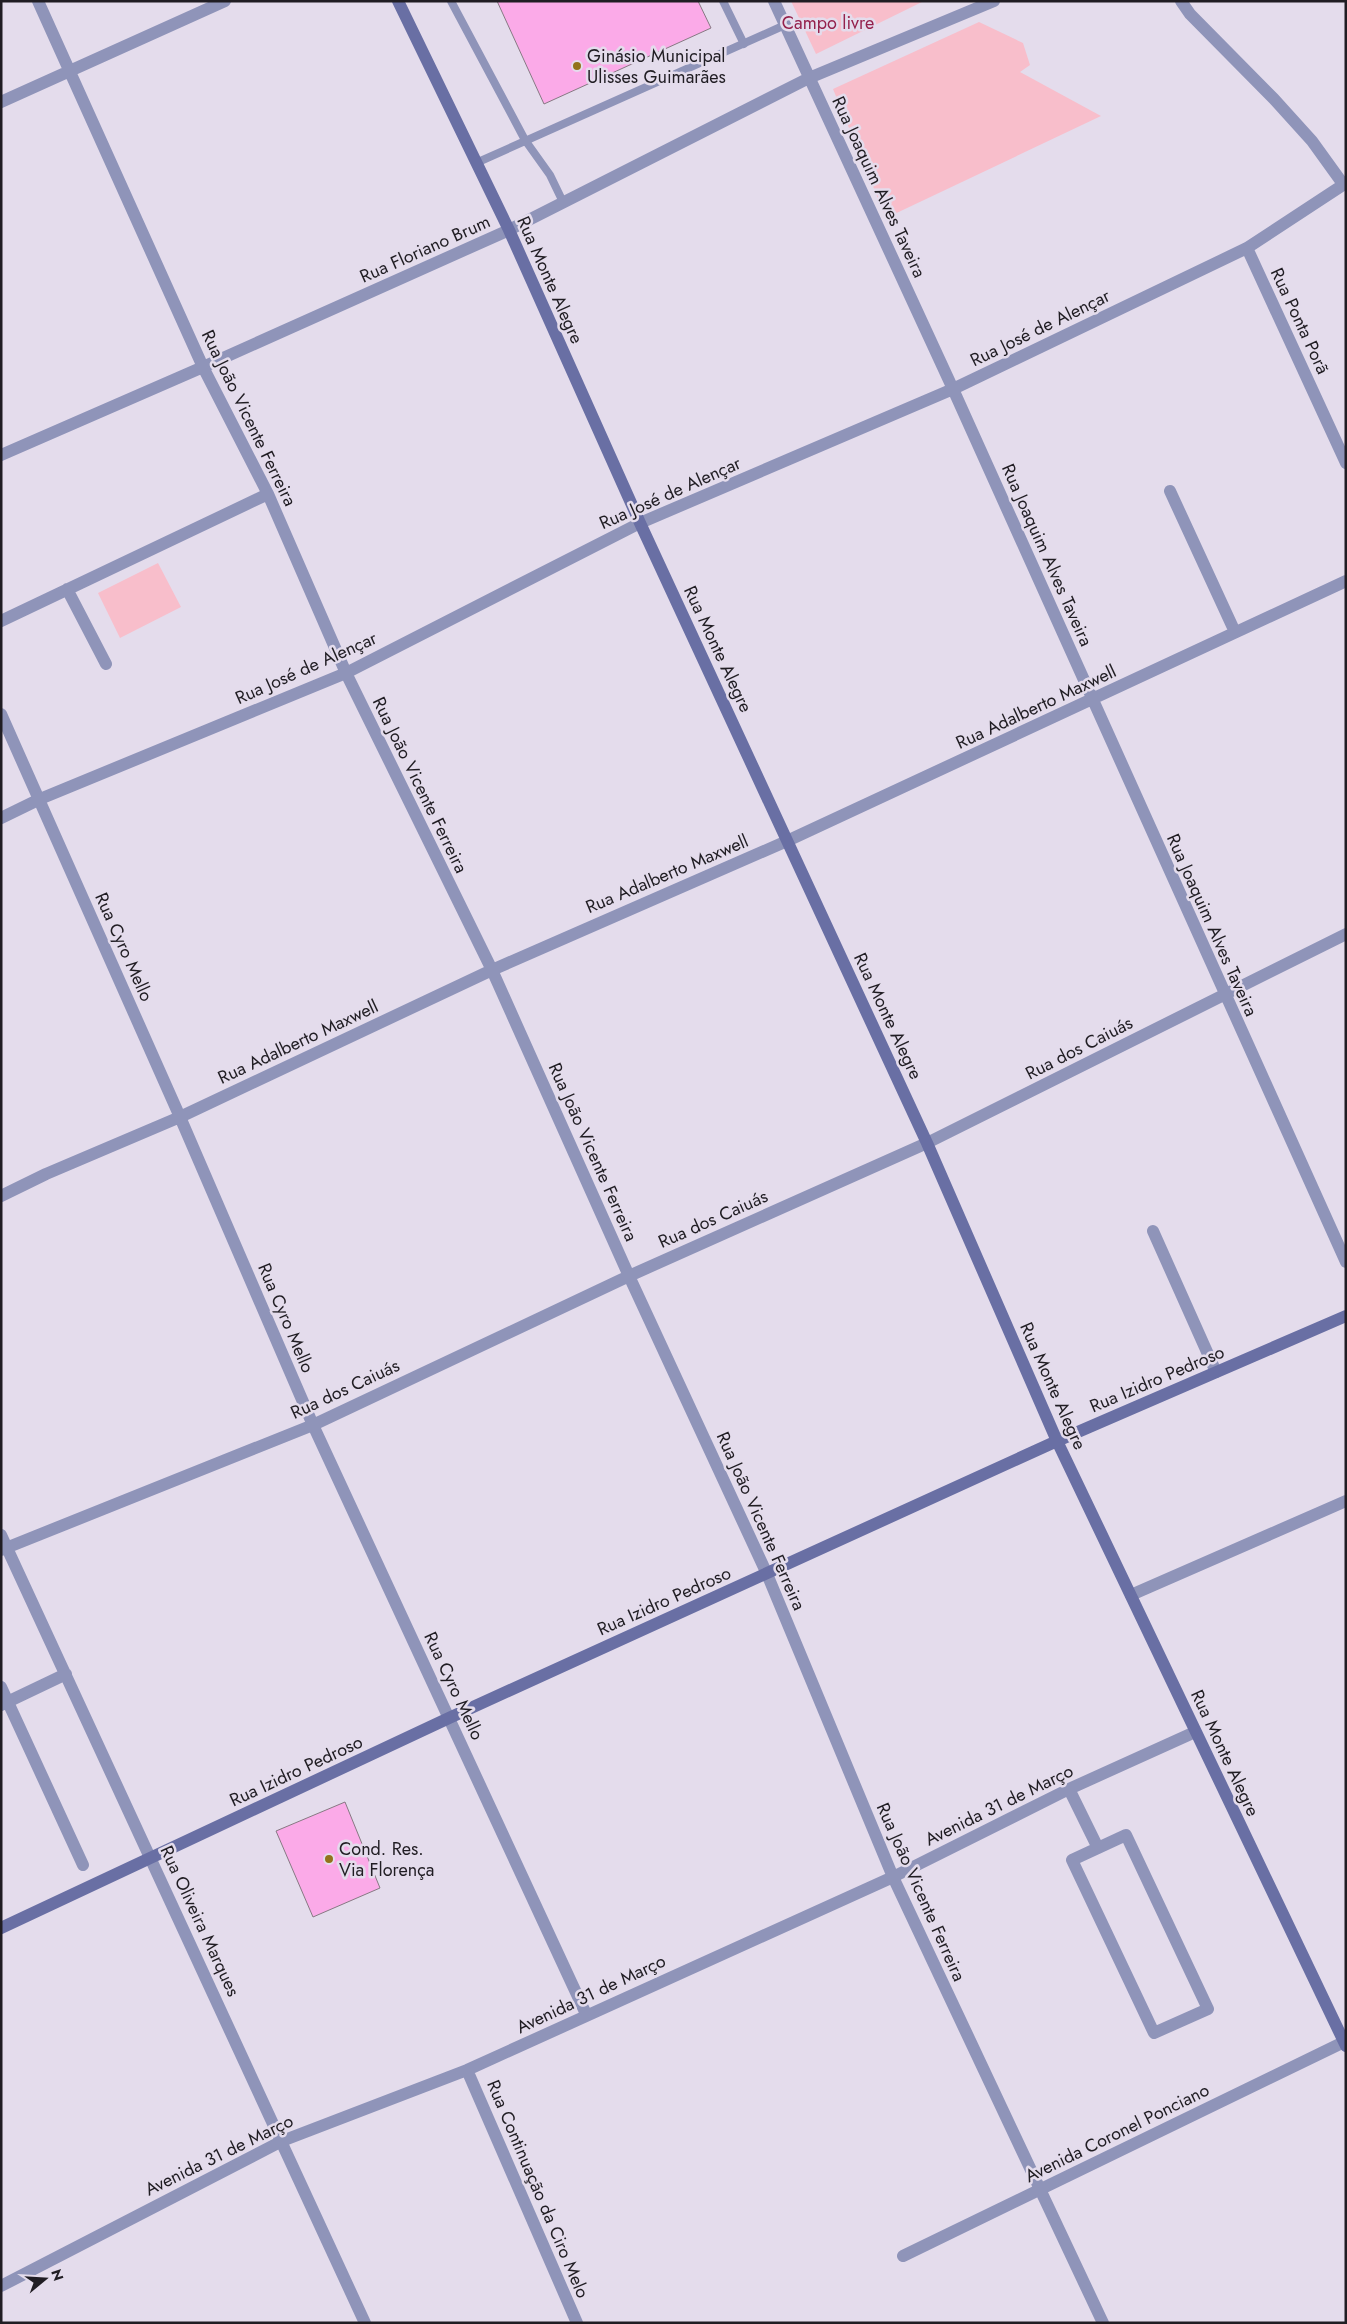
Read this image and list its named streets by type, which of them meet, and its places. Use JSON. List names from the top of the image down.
{
  "streets": {
    "street": [
      "Rua Joaquim Alves Taveira",
      "Rua Floriano Brum",
      "Rua Monte Alegre",
      "Rua Ponta Porã",
      "Rua José de Alençar",
      "Rua João Vicente Ferreira",
      "Rua Adalberto Maxwell",
      "Rua Cyro Mello",
      "Rua dos Caiuás",
      "Rua Izidro Pedroso",
      "Avenida 31 de Março",
      "Rua Oliveira Marques",
      "Avenida Coronel Ponciano",
      "Rua Continuação da Ciro Melo"
    ]
  },
  "crossings": [
    ["Rua Joaquim Alves Taveira", "Rua Floriano Brum"],
    ["Rua Joaquim Alves Taveira", "Rua José de Alençar"],
    ["Rua Joaquim Alves Taveira", "Rua Adalberto Maxwell"],
    ["Rua Joaquim Alves Taveira", "Rua dos Caiuás"],
    ["Rua Floriano Brum", "Rua Monte Alegre"],
    ["Rua Floriano Brum", "Rua João Vicente Ferreira"],
    ["Rua Monte Alegre", "Rua José de Alençar"],
    ["Rua Monte Alegre", "Rua Adalberto Maxwell"],
    ["Rua Monte Alegre", "Rua dos Caiuás"],
    ["Rua Monte Alegre", "Rua Izidro Pedroso"],
    ["Rua Monte Alegre", "Avenida 31 de Março"],
    ["Rua Monte Alegre", "Avenida Coronel Ponciano"],
    ["Rua Ponta Porã", "Rua José de Alençar"],
    ["Rua José de Alençar", "Rua João Vicente Ferreira"],
    ["Rua José de Alençar", "Rua Cyro Mello"],
    ["Rua João Vicente Ferreira", "Rua Adalberto Maxwell"],
    ["Rua João Vicente Ferreira", "Rua dos Caiuás"],
    ["Rua João Vicente Ferreira", "Rua Izidro Pedroso"],
    ["Rua João Vicente Ferreira", "Avenida 31 de Março"],
    ["Rua João Vicente Ferreira", "Avenida Coronel Ponciano"],
    ["Rua Adalberto Maxwell", "Rua Cyro Mello"],
    ["Rua Cyro Mello", "Rua dos Caiuás"],
    ["Rua Cyro Mello", "Rua Izidro Pedroso"],
    ["Rua Cyro Mello", "Avenida 31 de Março"],
    ["Rua dos Caiuás", "Rua Oliveira Marques"],
    ["Rua Izidro Pedroso", "Rua Oliveira Marques"],
    ["Avenida 31 de Março", "Rua Oliveira Marques"],
    ["Avenida 31 de Março", "Rua Continuação da Ciro Melo"]
  ],
  "parks": ["Campo livre"],
  "places": ["Ginásio Municipal Ulisses Guimarães", "Cond. Res. Via Florença"],
  "north": "right"
}
